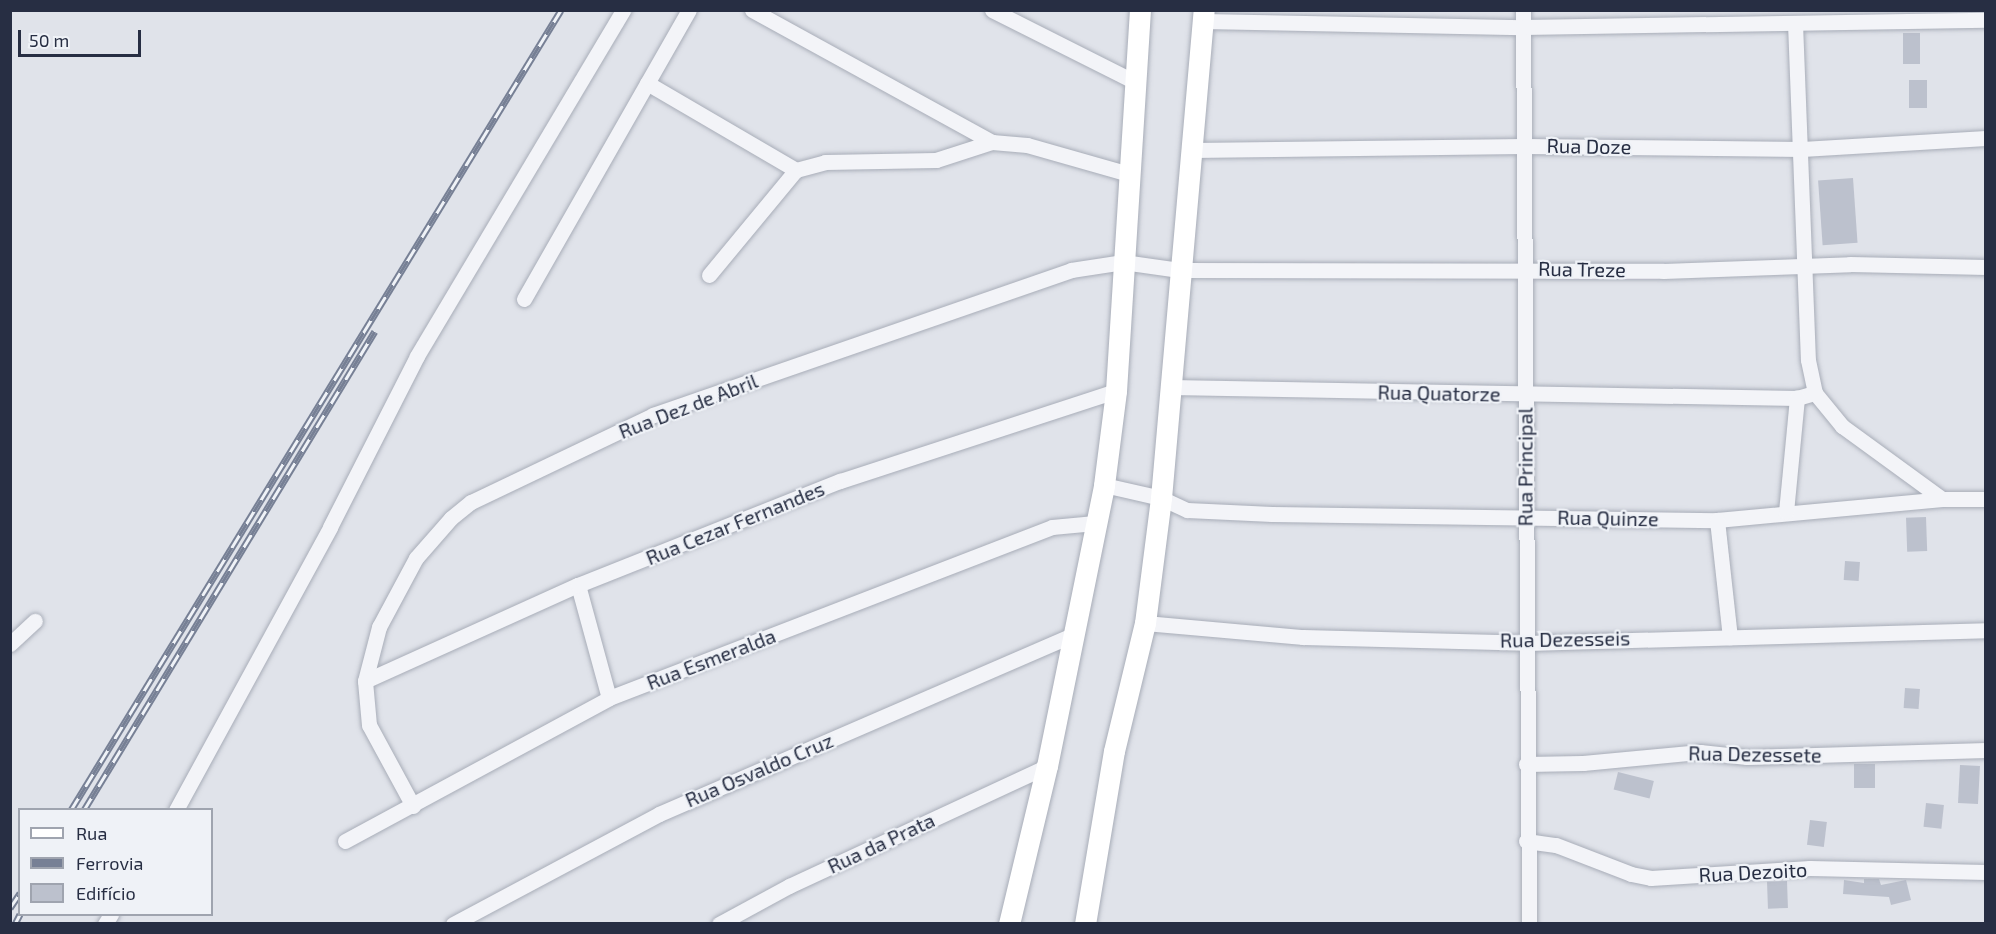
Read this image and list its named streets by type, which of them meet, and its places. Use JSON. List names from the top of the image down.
{
  "streets": {
    "street": [
      "Rua Doze",
      "Rua Treze",
      "Rua Quatorze",
      "Rua Dez de Abril",
      "Rua Principal",
      "Rua Quinze",
      "Rua Cezar Fernandes",
      "Rua Dezesseis",
      "Rua Esmeralda",
      "Rua Dezessete",
      "Rua Osvaldo Cruz",
      "Rua da Prata",
      "Rua Dezoito"
    ]
  },
  "crossings": [
    ["Rua Doze", "Rua Principal"],
    ["Rua Treze", "Rua Dez de Abril"],
    ["Rua Treze", "Rua Principal"],
    ["Rua Quatorze", "Rua Principal"],
    ["Rua Dez de Abril", "Rua Cezar Fernandes"],
    ["Rua Dez de Abril", "Rua Esmeralda"],
    ["Rua Principal", "Rua Quinze"],
    ["Rua Principal", "Rua Dezesseis"],
    ["Rua Principal", "Rua Dezessete"],
    ["Rua Principal", "Rua Dezoito"]
  ],
  "legend": ["Rua", "Ferrovia", "Edifício"],
  "scale_bar": "50 m"
}
